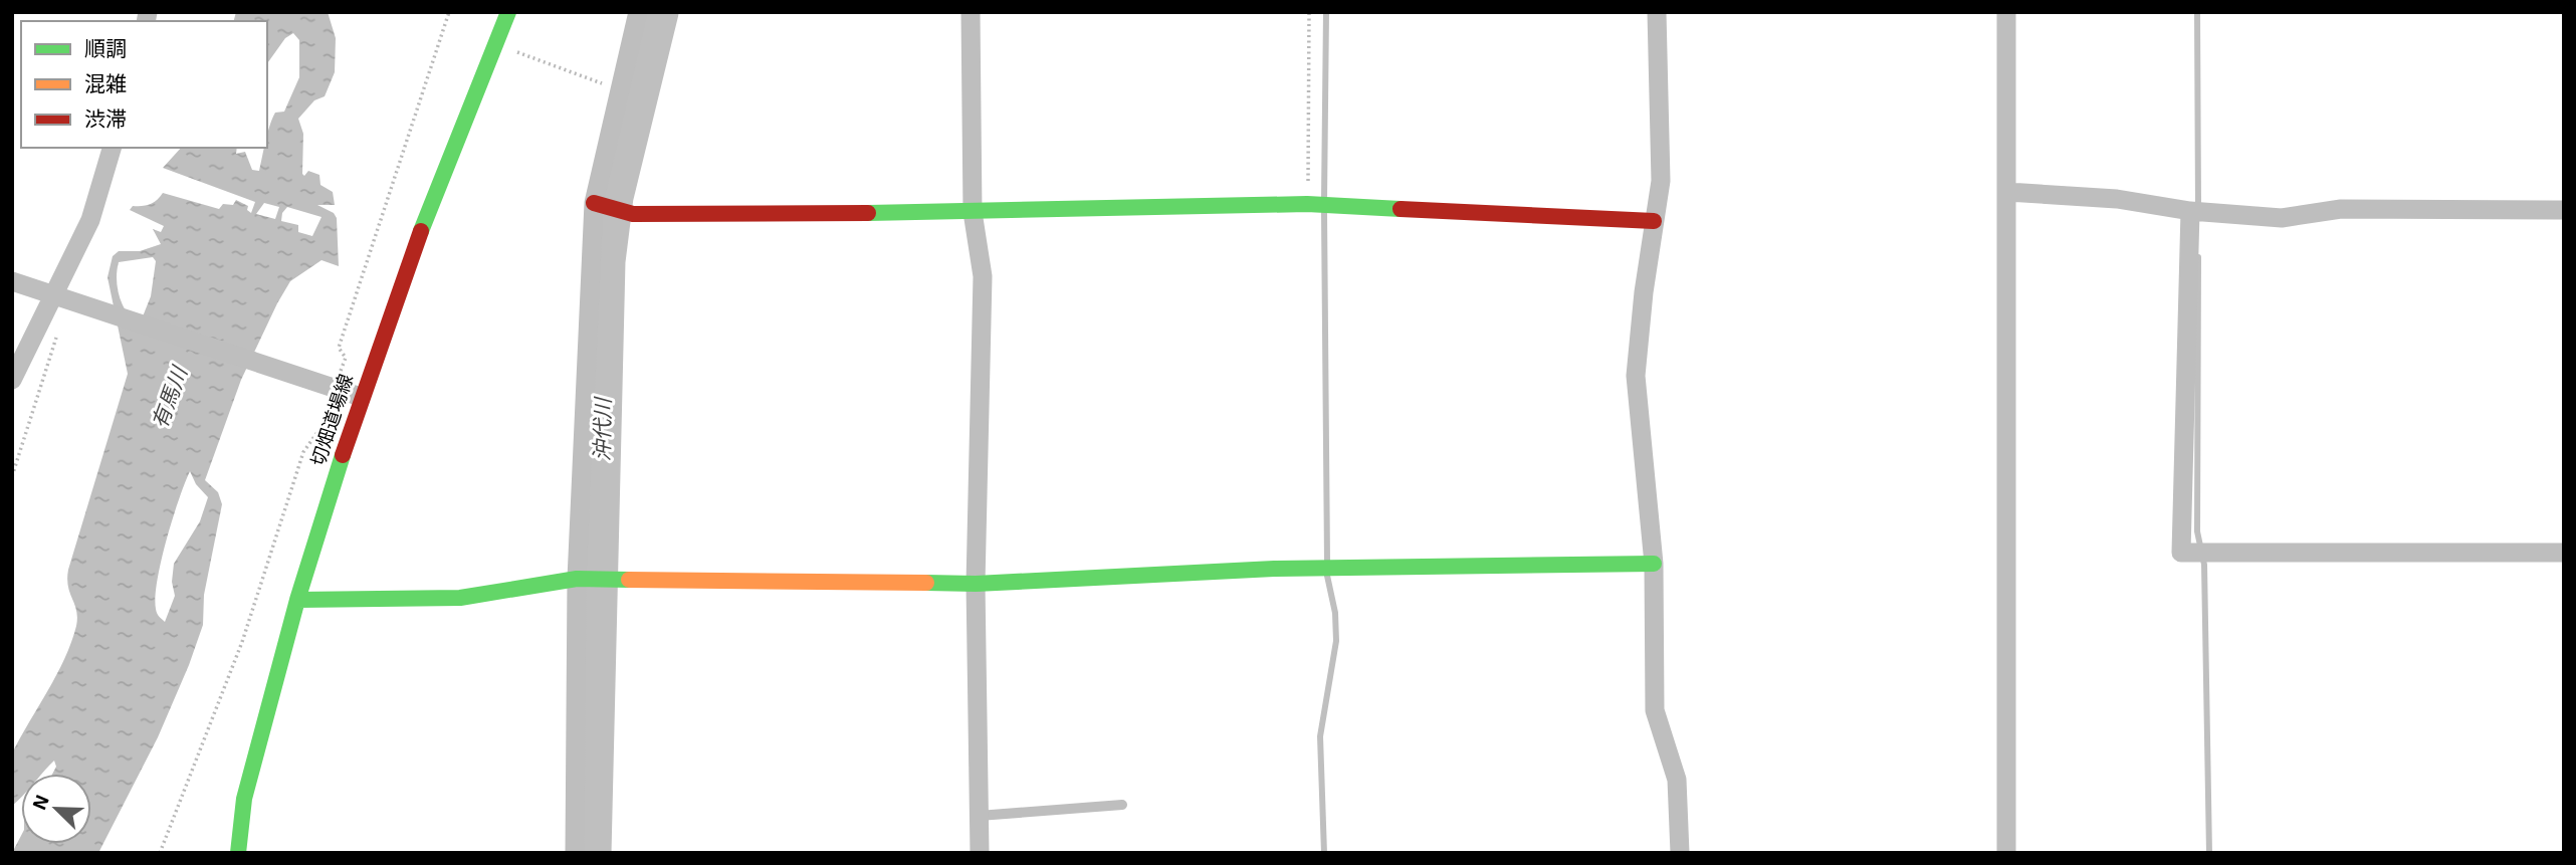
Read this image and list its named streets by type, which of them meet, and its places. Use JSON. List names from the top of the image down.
{
  "streets": {
    "street": ["切畑道場線"]
  },
  "water": ["有馬川", "沖代川"],
  "legend": ["順調", "混雑", "渋滞"],
  "north": "top left"
}
